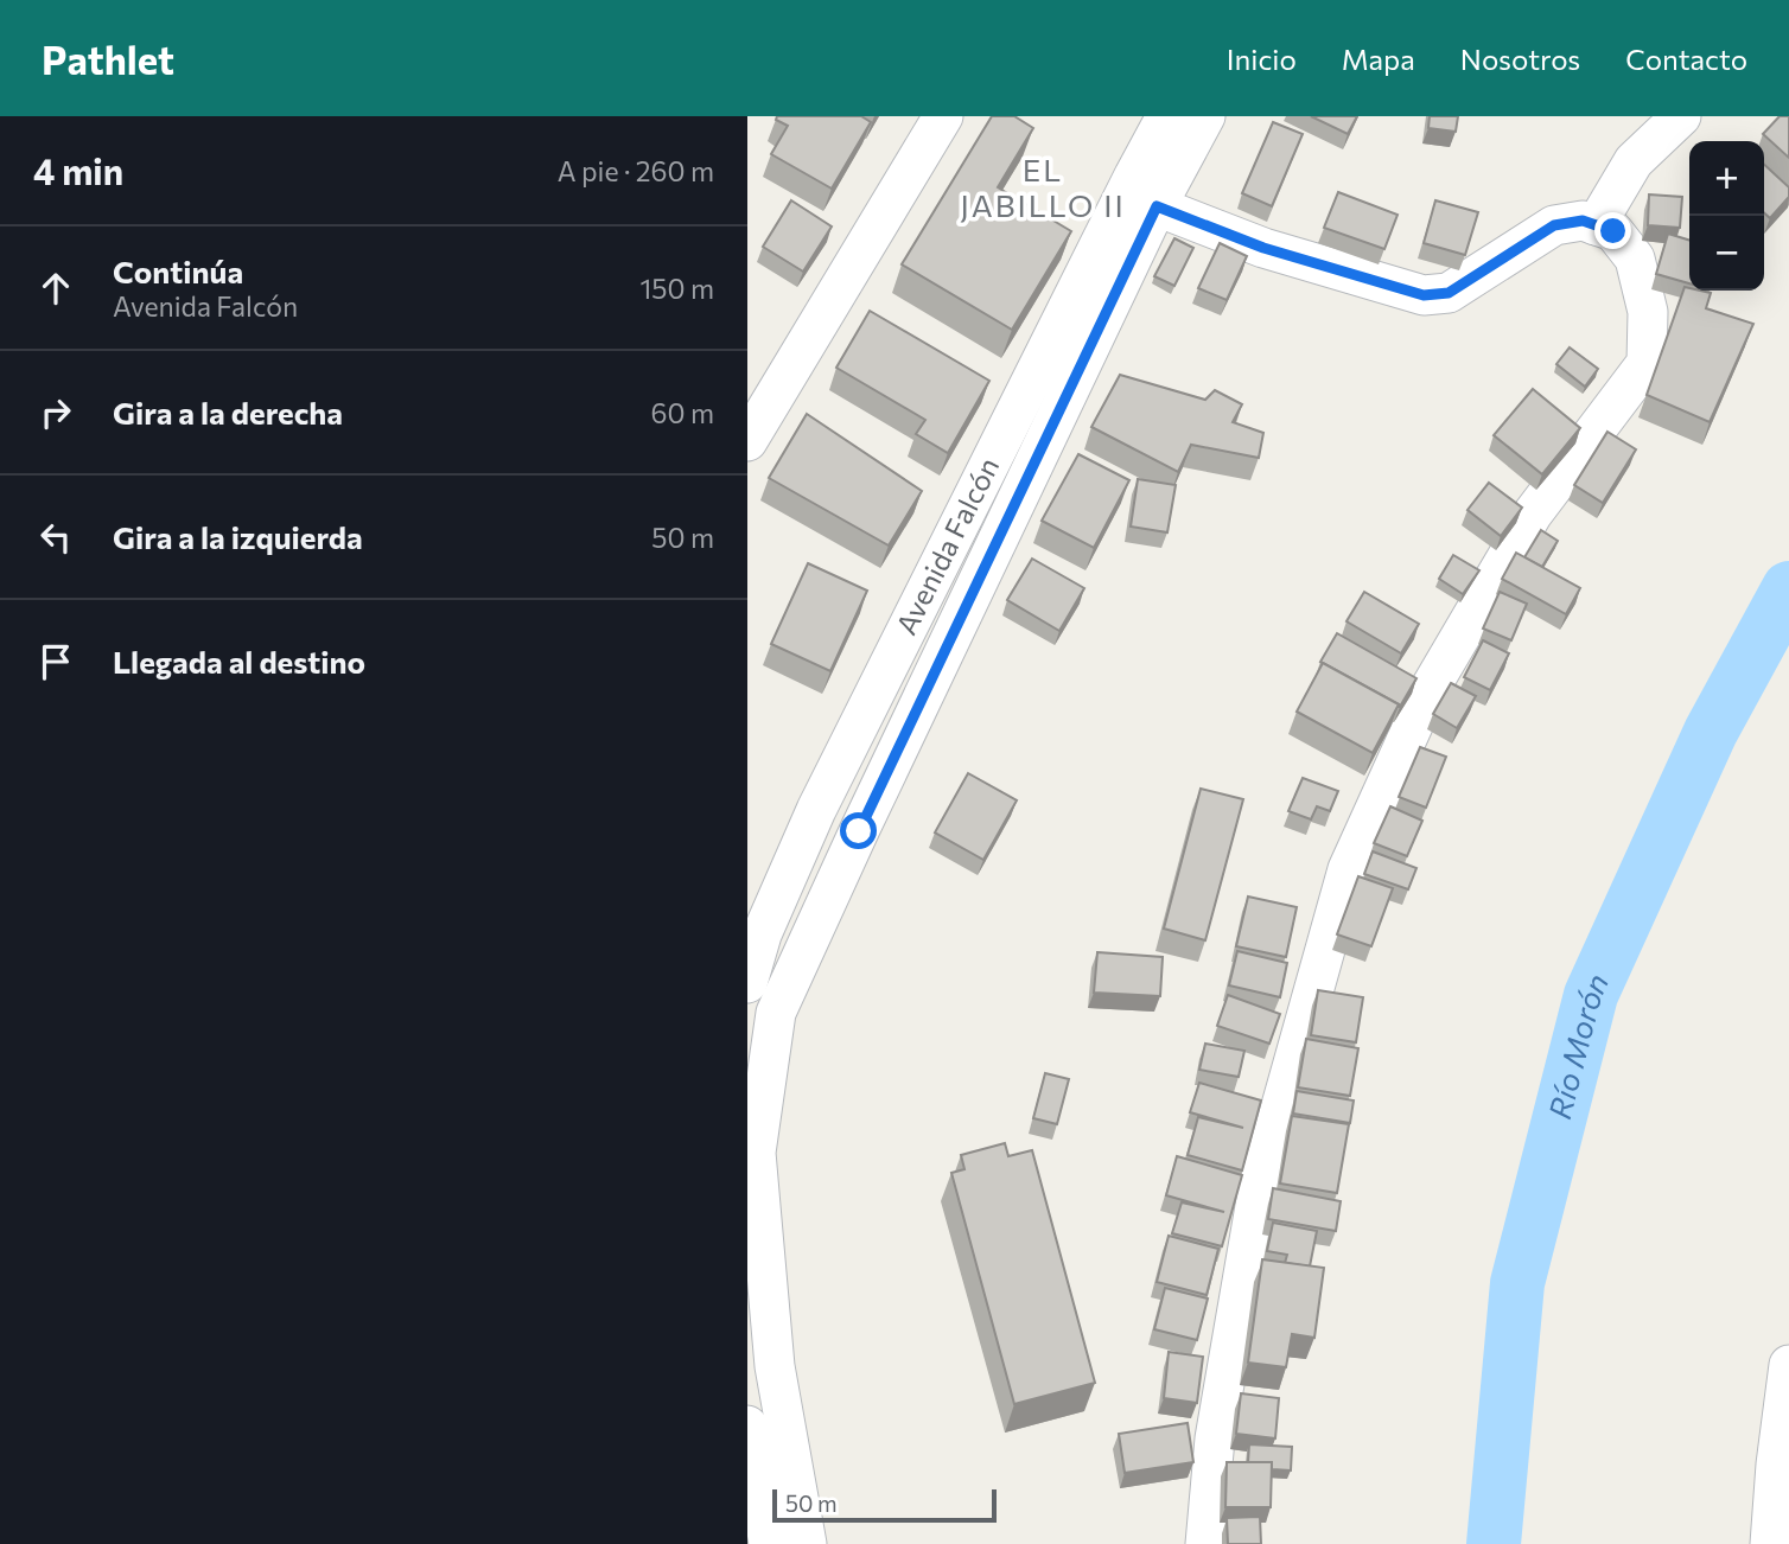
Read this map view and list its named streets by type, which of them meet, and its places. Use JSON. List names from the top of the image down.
{
  "streets": {
    "street": ["Avenida Falcón"]
  },
  "districts": ["EL JABILLO II"],
  "water": ["Río Morón"],
  "scale_bar": "50 m",
  "page": {
    "header": "Pathlet",
    "nav": [
      "Inicio",
      "Mapa",
      "Nosotros",
      "Contacto"
    ],
    "heading": ["4 min", "A pie · 260 m"],
    "map_buttons": ["+", "−"],
    "list": [
      ["Continúa", "Avenida Falcón", "150 m"],
      ["Gira a la derecha", "60 m"],
      ["Gira a la izquierda", "50 m"],
      "Llegada al destino"
    ],
    "scale": "50 m"
  }
}
